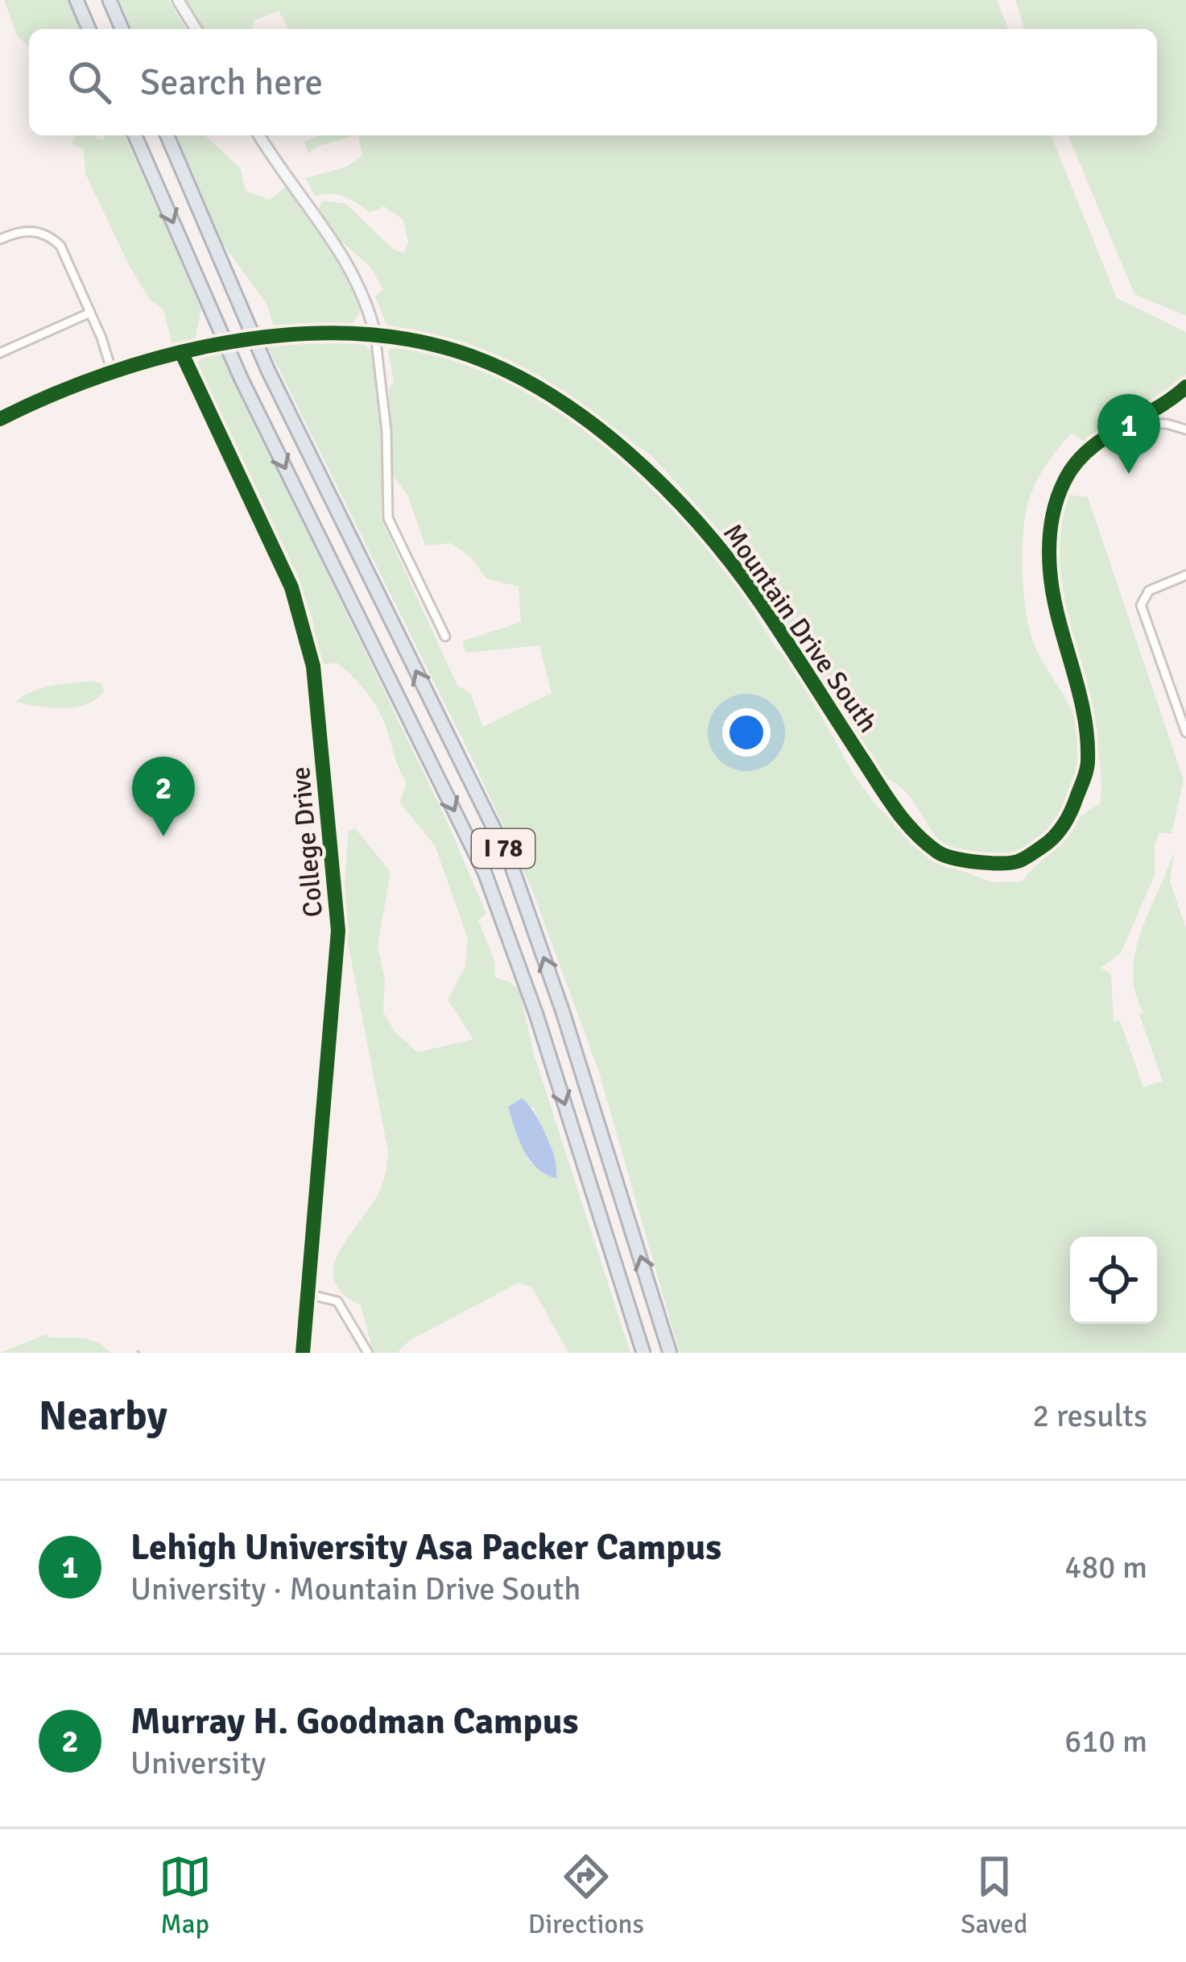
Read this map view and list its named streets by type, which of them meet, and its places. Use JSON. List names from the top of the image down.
{
  "streets": {
    "highway": ["I 78"],
    "street": ["Mountain Drive South", "College Drive"]
  },
  "crossings": [
    ["Mountain Drive South", "College Drive"]
  ],
  "page": {
    "search": "Search here",
    "pins": ["1", "2"],
    "heading": ["Nearby", "2 results"],
    "list": [
      {
        "mark": "1",
        "name": "Lehigh University Asa Packer Campus",
        "note": "University · Mountain Drive South",
        "value": "480 m"
      },
      {
        "mark": "2",
        "name": "Murray H. Goodman Campus",
        "note": "University",
        "value": "610 m"
      }
    ],
    "nav": ["Map", "Directions", "Saved"]
  }
}
